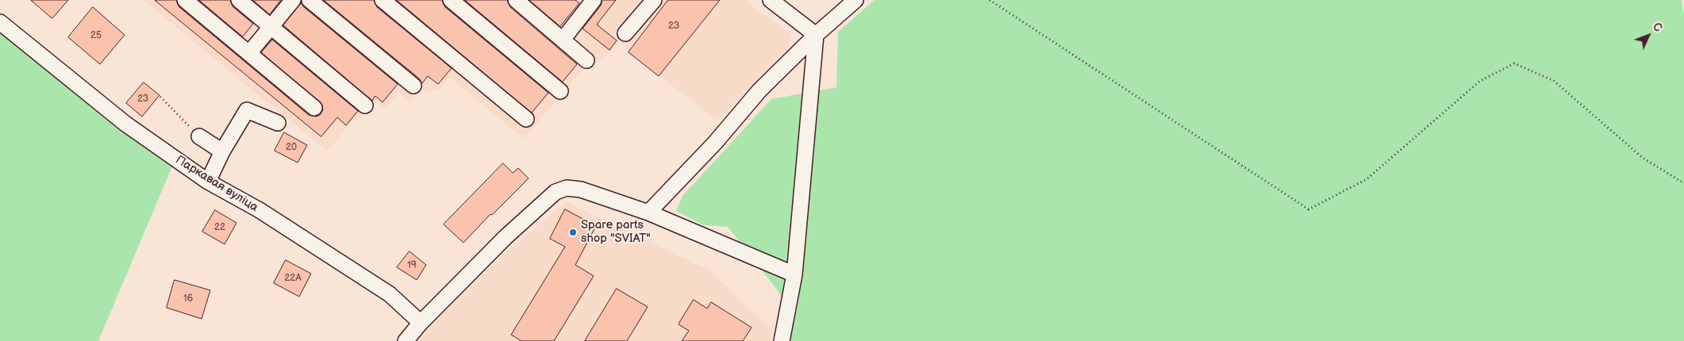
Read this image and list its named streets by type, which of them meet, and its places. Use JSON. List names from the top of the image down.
{
  "streets": {
    "street": ["Паркавая вуліца"]
  },
  "places": ["Spare parts shop \"SVIAT\""],
  "house_numbers": [
    "23",
    "25",
    "23",
    "20",
    "22",
    "19",
    "22А",
    "16"
  ],
  "north": "top right"
}
